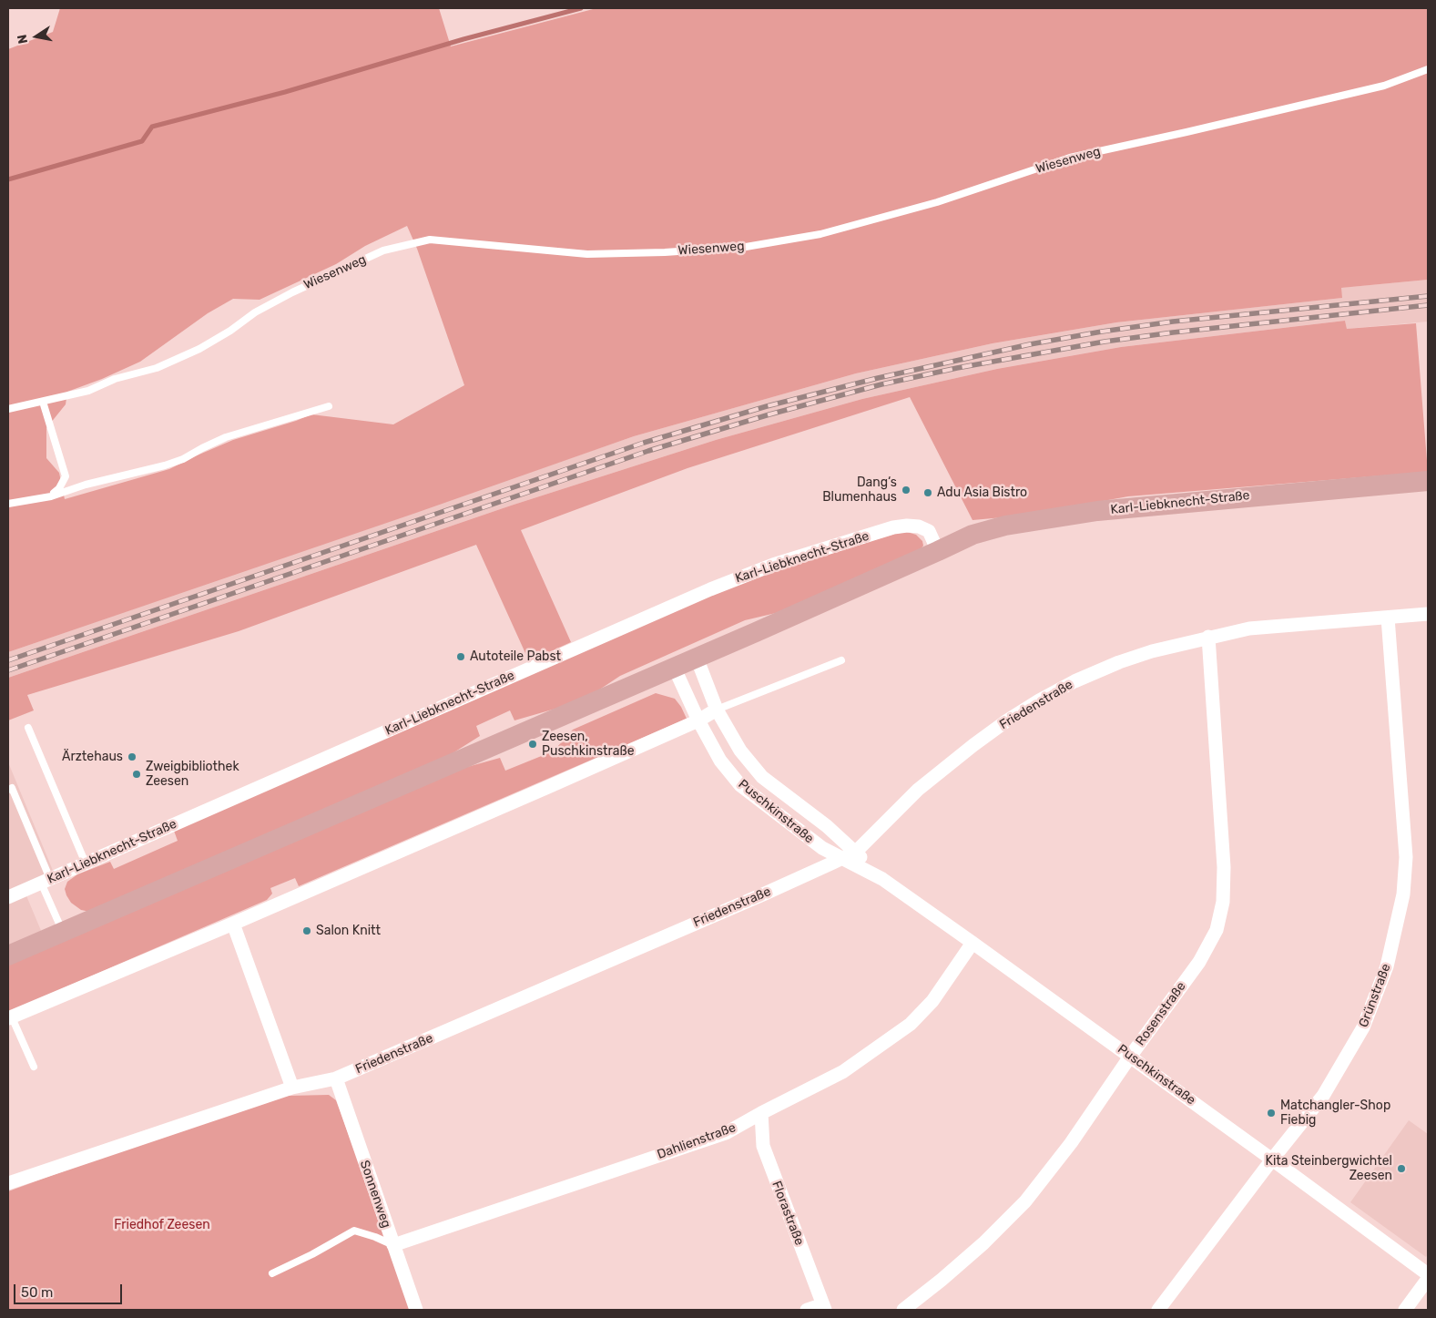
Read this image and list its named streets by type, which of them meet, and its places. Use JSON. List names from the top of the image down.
{
  "streets": {
    "main road": ["Karl-Liebknecht-Straße"],
    "street": [
      "Friedenstraße",
      "Puschkinstraße",
      "Grünstraße",
      "Rosenstraße",
      "Dahlienstraße",
      "Sonnenweg",
      "Florastraße"
    ],
    "lane": ["Wiesenweg"]
  },
  "crossings": [
    ["Karl-Liebknecht-Straße", "Puschkinstraße"],
    ["Friedenstraße", "Puschkinstraße"],
    ["Friedenstraße", "Grünstraße"],
    ["Friedenstraße", "Rosenstraße"],
    ["Friedenstraße", "Sonnenweg"],
    ["Puschkinstraße", "Grünstraße"],
    ["Puschkinstraße", "Rosenstraße"],
    ["Puschkinstraße", "Dahlienstraße"],
    ["Dahlienstraße", "Sonnenweg"],
    ["Dahlienstraße", "Florastraße"]
  ],
  "parks": ["Friedhof Zeesen"],
  "places": [
    "Dang‘s Blumenhaus",
    "Adu Asia Bistro",
    "Autoteile Pabst",
    "Zeesen, Puschkinstraße",
    "Ärztehaus",
    "Zweigbibliothek Zeesen",
    "Salon Knitt",
    "Matchangler-Shop Fiebig",
    "Kita Steinbergwichtel Zeesen"
  ],
  "scale_bar": "50 m",
  "north": "left"
}
